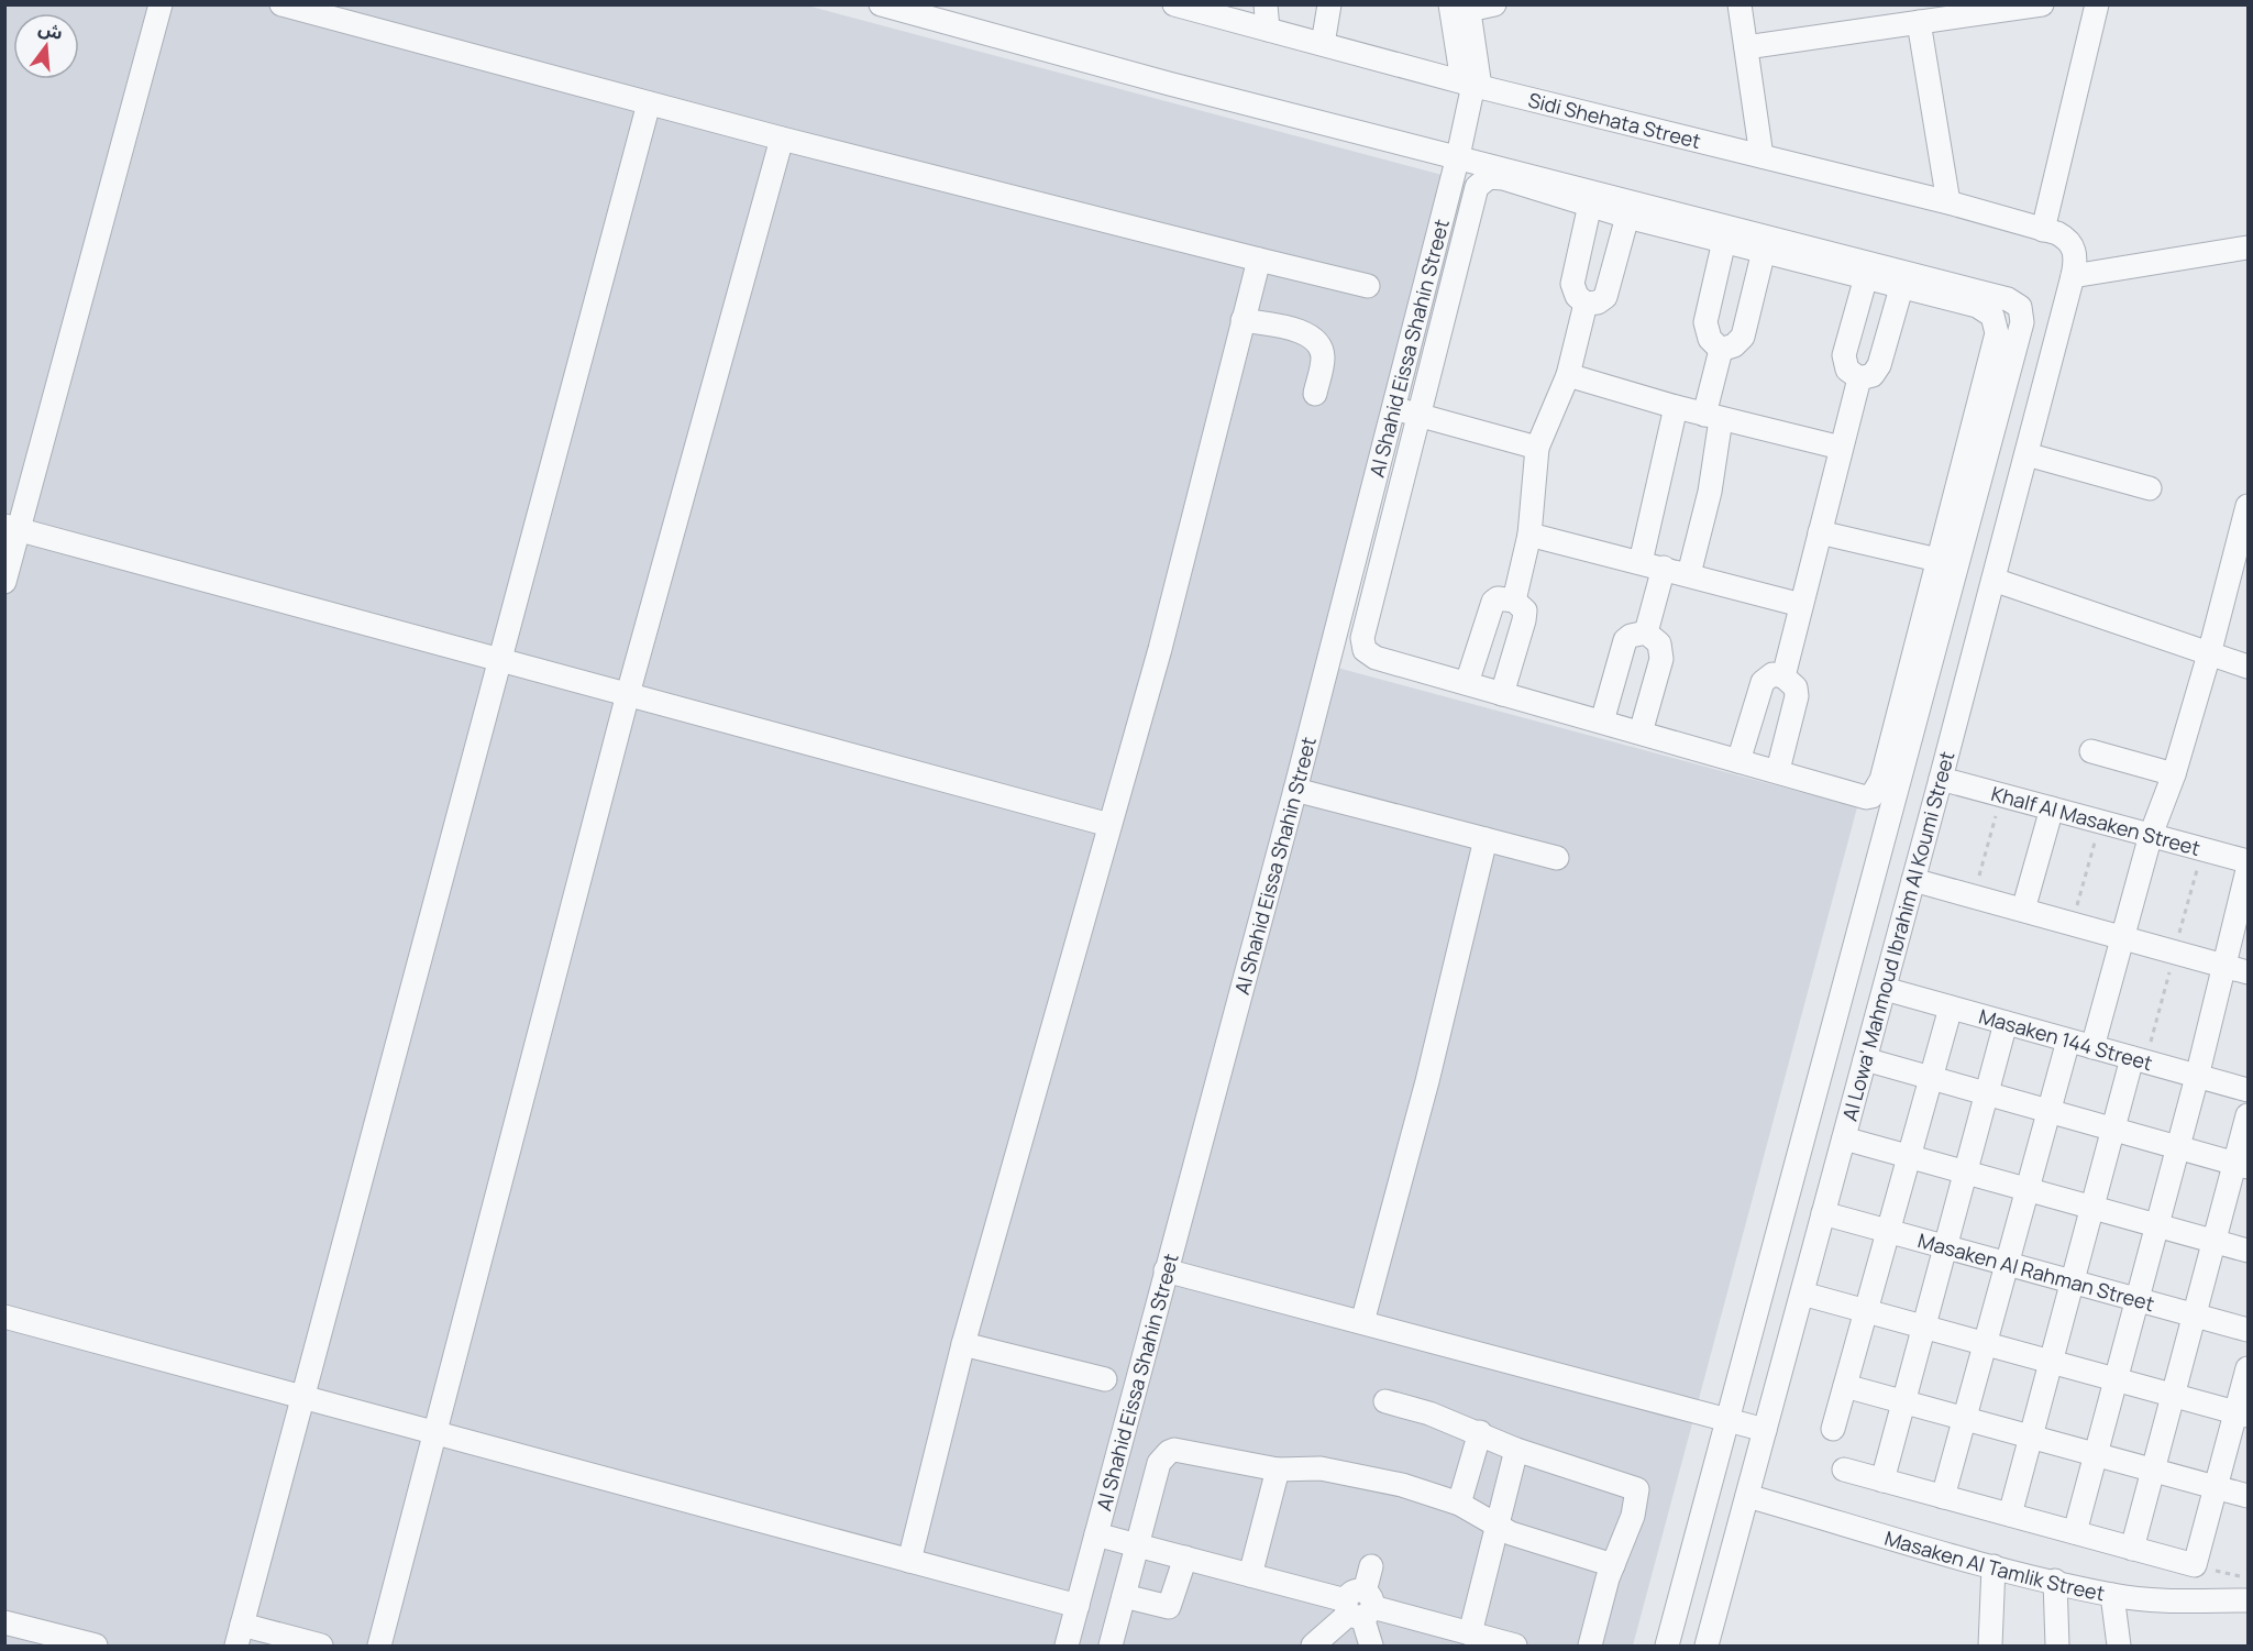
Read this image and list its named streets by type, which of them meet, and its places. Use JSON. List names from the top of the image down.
{
  "streets": {
    "street": [
      "Sidi Shehata Street",
      "Al Shahid Eissa Shahin Street",
      "Khalf Al Masaken Street",
      "Al Lowa' Mahmoud Ibrahim Al Koumi Street",
      "Masaken 144 Street",
      "Masaken Al Rahman Street",
      "Masaken Al Tamlik Street"
    ]
  },
  "crossings": [
    ["Sidi Shehata Street", "Al Shahid Eissa Shahin Street"],
    ["Sidi Shehata Street", "Al Lowa' Mahmoud Ibrahim Al Koumi Street"],
    ["Khalf Al Masaken Street", "Al Lowa' Mahmoud Ibrahim Al Koumi Street"],
    ["Al Lowa' Mahmoud Ibrahim Al Koumi Street", "Masaken 144 Street"],
    ["Al Lowa' Mahmoud Ibrahim Al Koumi Street", "Masaken Al Rahman Street"],
    ["Al Lowa' Mahmoud Ibrahim Al Koumi Street", "Masaken Al Tamlik Street"]
  ],
  "north": "top"
}
